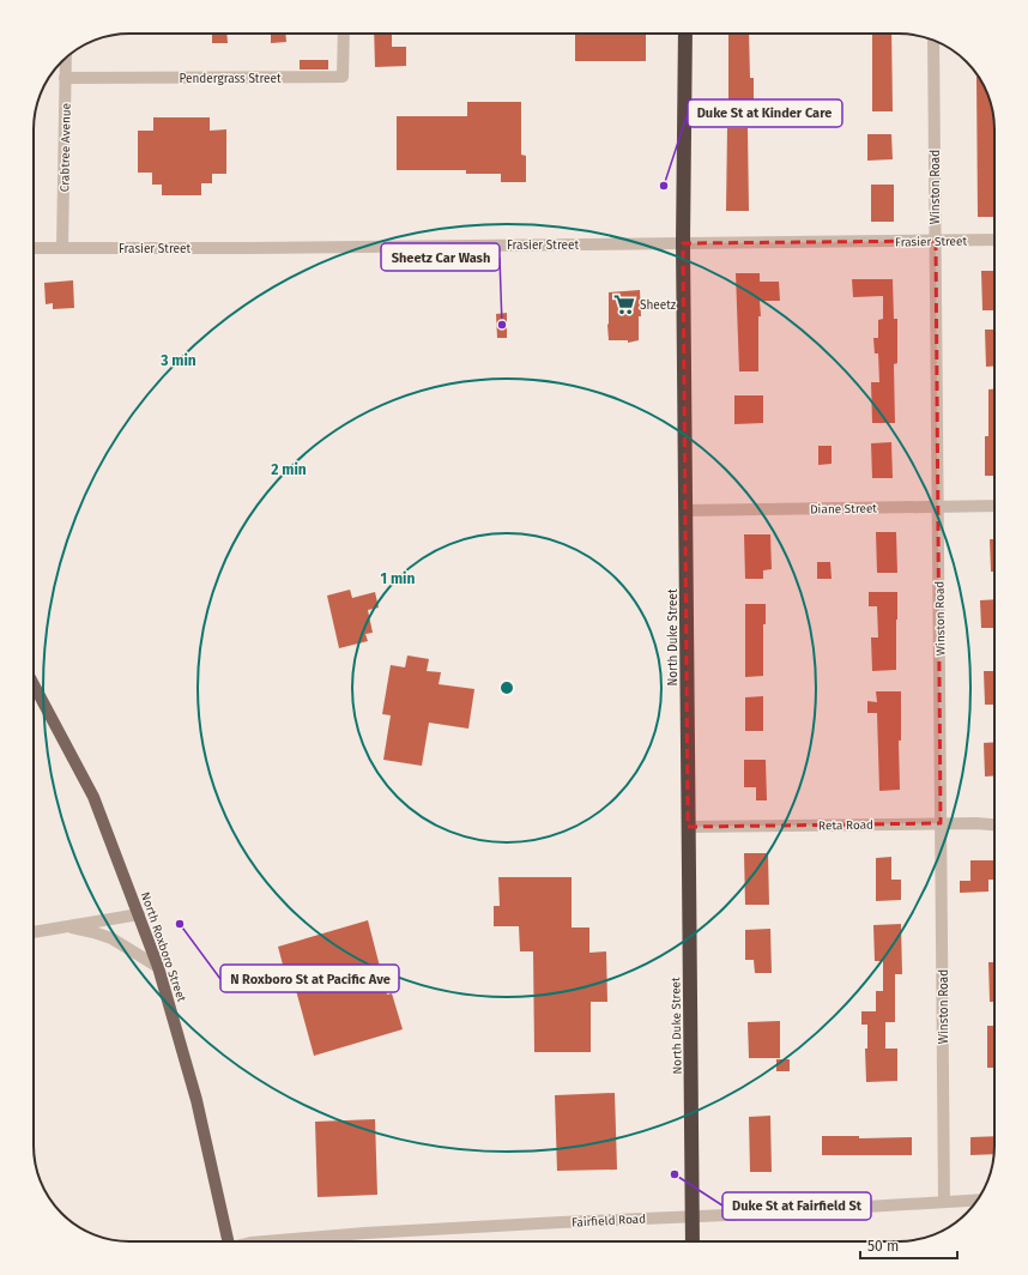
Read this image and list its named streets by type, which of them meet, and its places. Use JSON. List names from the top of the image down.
{
  "streets": {
    "highway": ["North Duke Street"],
    "main road": ["North Roxboro Street"],
    "street": [
      "Pendergrass Street",
      "Crabtree Avenue",
      "Winston Road",
      "Frasier Street",
      "Diane Street",
      "Reta Road",
      "Fairfield Road"
    ]
  },
  "crossings": [
    ["Pendergrass Street", "Crabtree Avenue"],
    ["Crabtree Avenue", "Frasier Street"],
    ["Winston Road", "Frasier Street"],
    ["Winston Road", "Diane Street"],
    ["Winston Road", "Reta Road"],
    ["Winston Road", "Fairfield Road"],
    ["Frasier Street", "North Duke Street"],
    ["Diane Street", "North Duke Street"],
    ["North Duke Street", "Reta Road"],
    ["North Duke Street", "Fairfield Road"]
  ],
  "places": {
    "other": [
      "Duke St at Kinder Care",
      "Sheetz Car Wash",
      "N Roxboro St at Pacific Ave",
      "Duke St at Fairfield St"
    ],
    "supermarket": ["Sheetz"]
  },
  "scale_bar": "50 m",
  "rings": ["3 min", "2 min", "1 min"]
}
